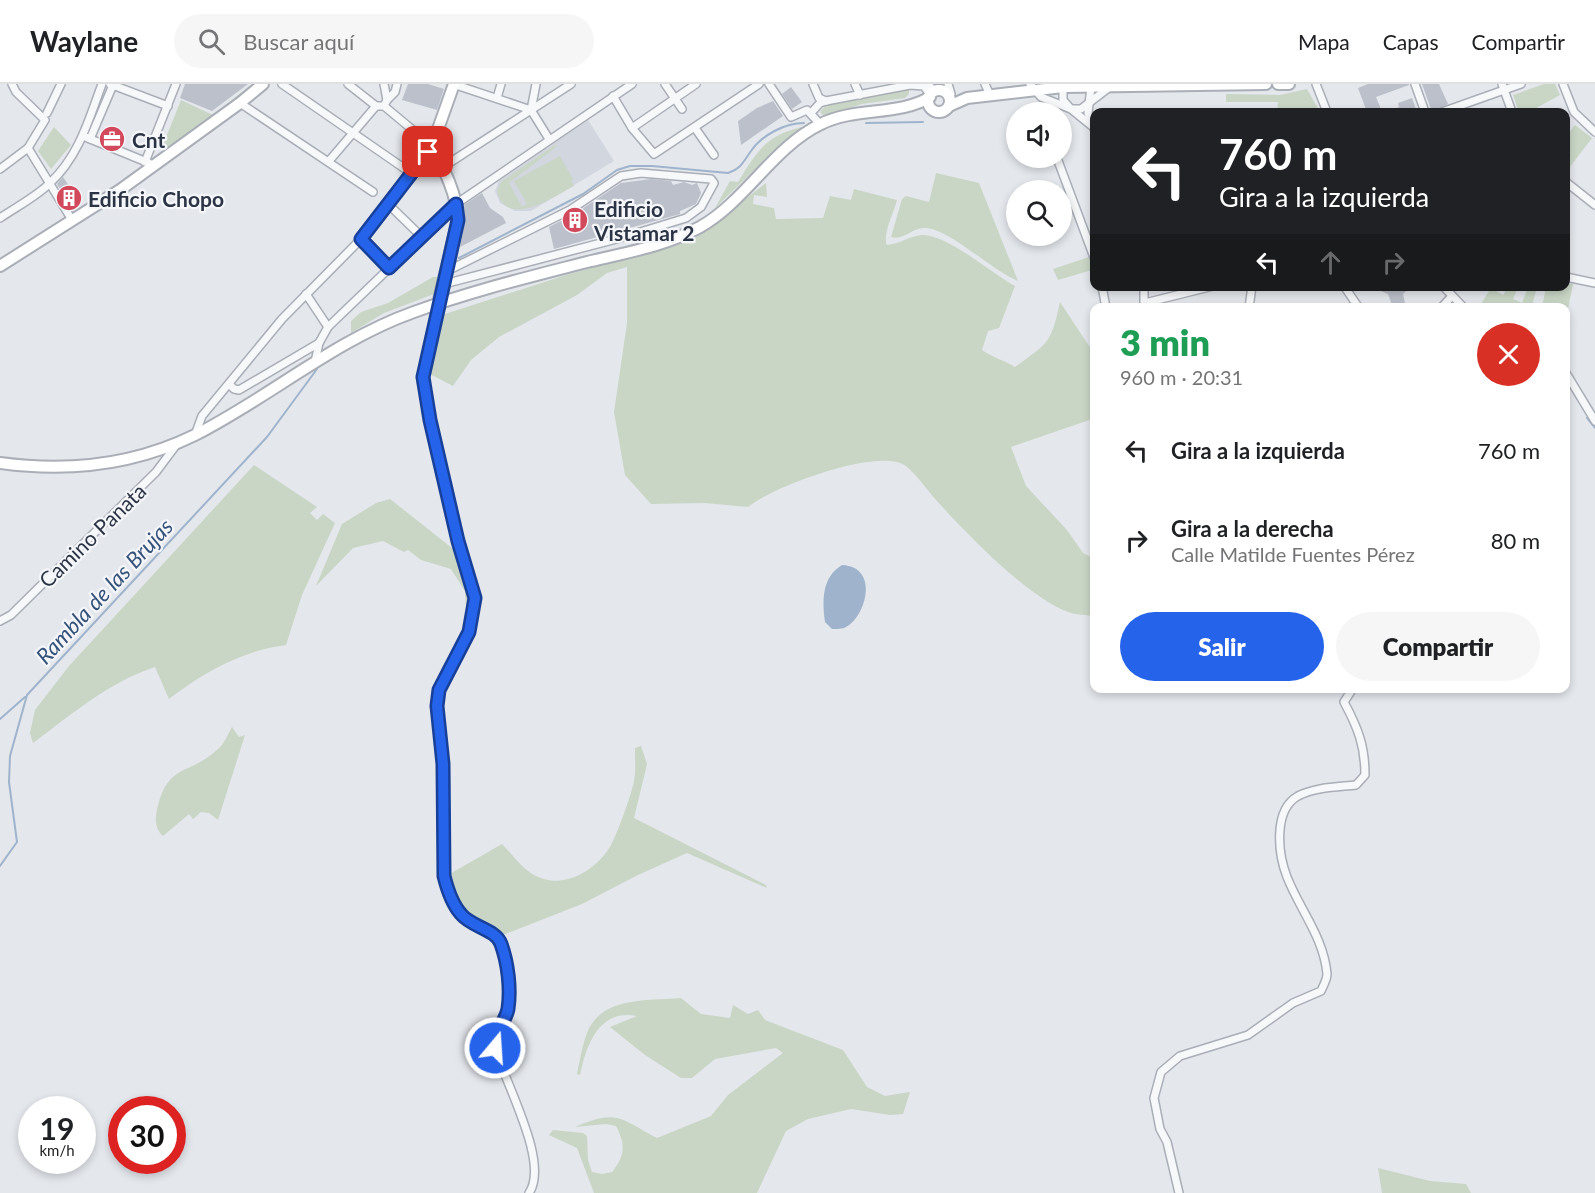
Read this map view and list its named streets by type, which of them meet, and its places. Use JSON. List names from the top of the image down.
{
  "streets": {
    "street": ["Camino Panata"]
  },
  "water": ["Rambla de las Brujas"],
  "places": {
    "office": ["Cnt"],
    "building": ["Edificio Chopo", "Edificio Vistamar 2"]
  },
  "page": {
    "header": "Waylane",
    "search": "Buscar aquí",
    "nav": ["Mapa", "Capas", "Compartir"],
    "turn": ["760 m", "Gira a la izquierda"],
    "heading": ["3 min", "960 m · 20:31"],
    "list": [
      {
        "name": "Gira a la izquierda",
        "value": "760 m"
      },
      {
        "name": "Gira a la derecha",
        "note": "Calle Matilde Fuentes Pérez",
        "value": "80 m"
      }
    ],
    "buttons": ["Salir", "Compartir"],
    "speed": "19 km/h",
    "limit": "30"
  }
}
